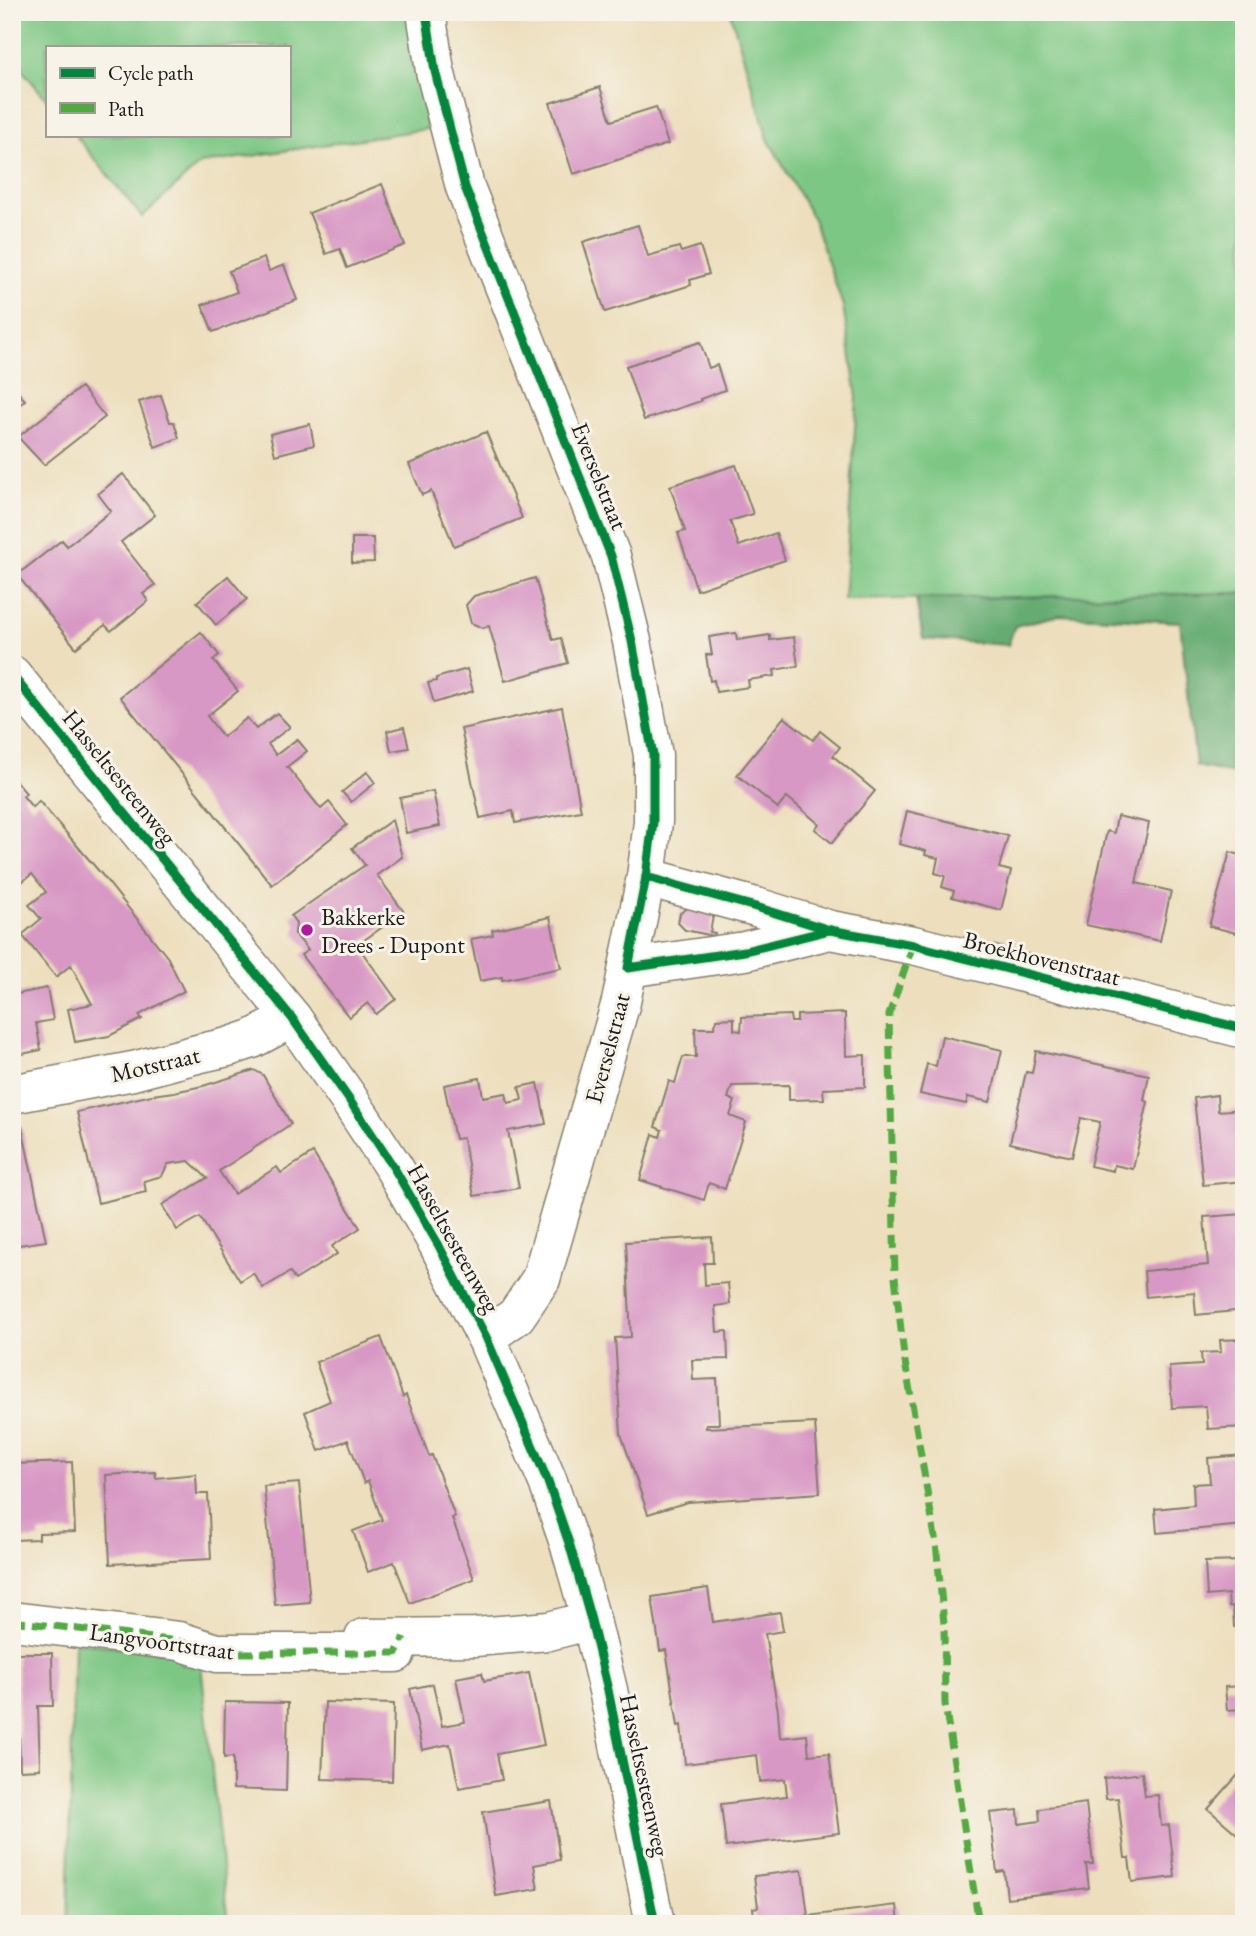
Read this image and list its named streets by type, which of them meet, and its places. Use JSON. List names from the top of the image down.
{
  "streets": {
    "street": [
      "Everselstraat",
      "Hasseltsesteenweg",
      "Broekhovenstraat",
      "Motstraat",
      "Langvoortstraat"
    ]
  },
  "crossings": [
    ["Everselstraat", "Hasseltsesteenweg"],
    ["Everselstraat", "Broekhovenstraat"],
    ["Hasseltsesteenweg", "Motstraat"],
    ["Hasseltsesteenweg", "Langvoortstraat"]
  ],
  "places": ["Bakkerke Drees - Dupont"],
  "legend": ["Cycle path", "Path"]
}
